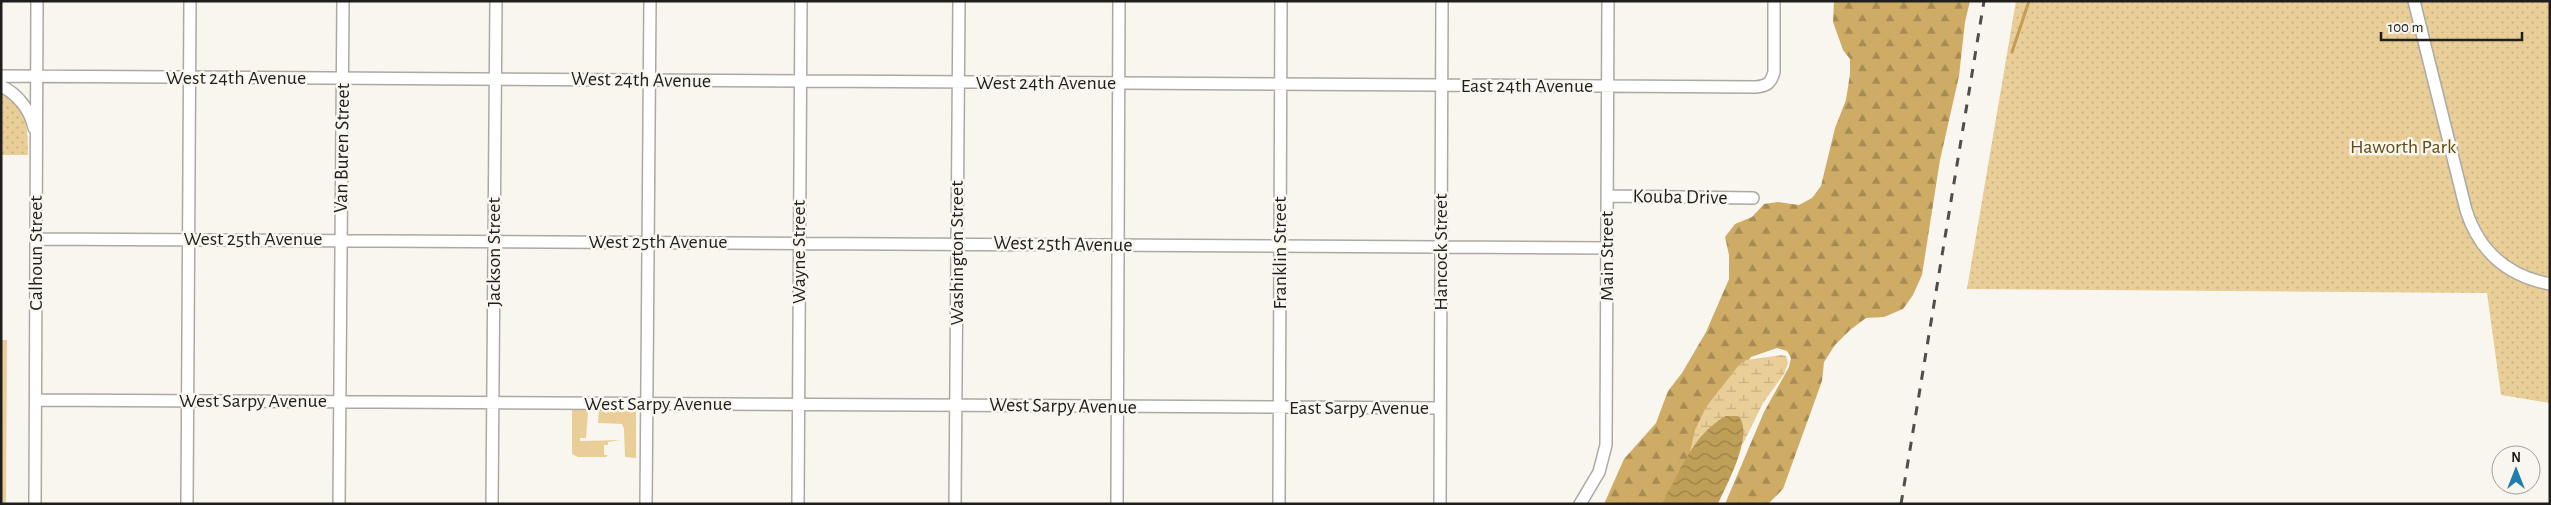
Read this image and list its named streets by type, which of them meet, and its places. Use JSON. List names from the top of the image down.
{
  "streets": {
    "street": [
      "West 24th Avenue",
      "East 24th Avenue",
      "Van Buren Street",
      "Kouba Drive",
      "West 25th Avenue",
      "Jackson Street",
      "Wayne Street",
      "Hancock Street",
      "Calhoun Street",
      "Washington Street",
      "Franklin Street",
      "Main Street",
      "West Sarpy Avenue",
      "East Sarpy Avenue"
    ]
  },
  "crossings": [
    ["West 24th Avenue", "East 24th Avenue"],
    ["West 24th Avenue", "Van Buren Street"],
    ["West 24th Avenue", "Jackson Street"],
    ["West 24th Avenue", "Wayne Street"],
    ["West 24th Avenue", "Calhoun Street"],
    ["West 24th Avenue", "Washington Street"],
    ["West 24th Avenue", "Franklin Street"],
    ["East 24th Avenue", "Hancock Street"],
    ["East 24th Avenue", "Franklin Street"],
    ["East 24th Avenue", "Main Street"],
    ["Van Buren Street", "West 25th Avenue"],
    ["Van Buren Street", "West Sarpy Avenue"],
    ["Kouba Drive", "Main Street"],
    ["West 25th Avenue", "Jackson Street"],
    ["West 25th Avenue", "Wayne Street"],
    ["West 25th Avenue", "Hancock Street"],
    ["West 25th Avenue", "Calhoun Street"],
    ["West 25th Avenue", "Washington Street"],
    ["West 25th Avenue", "Franklin Street"],
    ["West 25th Avenue", "Main Street"],
    ["Jackson Street", "West Sarpy Avenue"],
    ["Wayne Street", "West Sarpy Avenue"],
    ["Hancock Street", "East Sarpy Avenue"],
    ["Calhoun Street", "West Sarpy Avenue"],
    ["Washington Street", "West Sarpy Avenue"],
    ["Franklin Street", "West Sarpy Avenue"],
    ["Franklin Street", "East Sarpy Avenue"],
    ["West Sarpy Avenue", "East Sarpy Avenue"]
  ],
  "parks": ["Haworth Park"],
  "scale_bar": "100 m",
  "north": "top"
}
